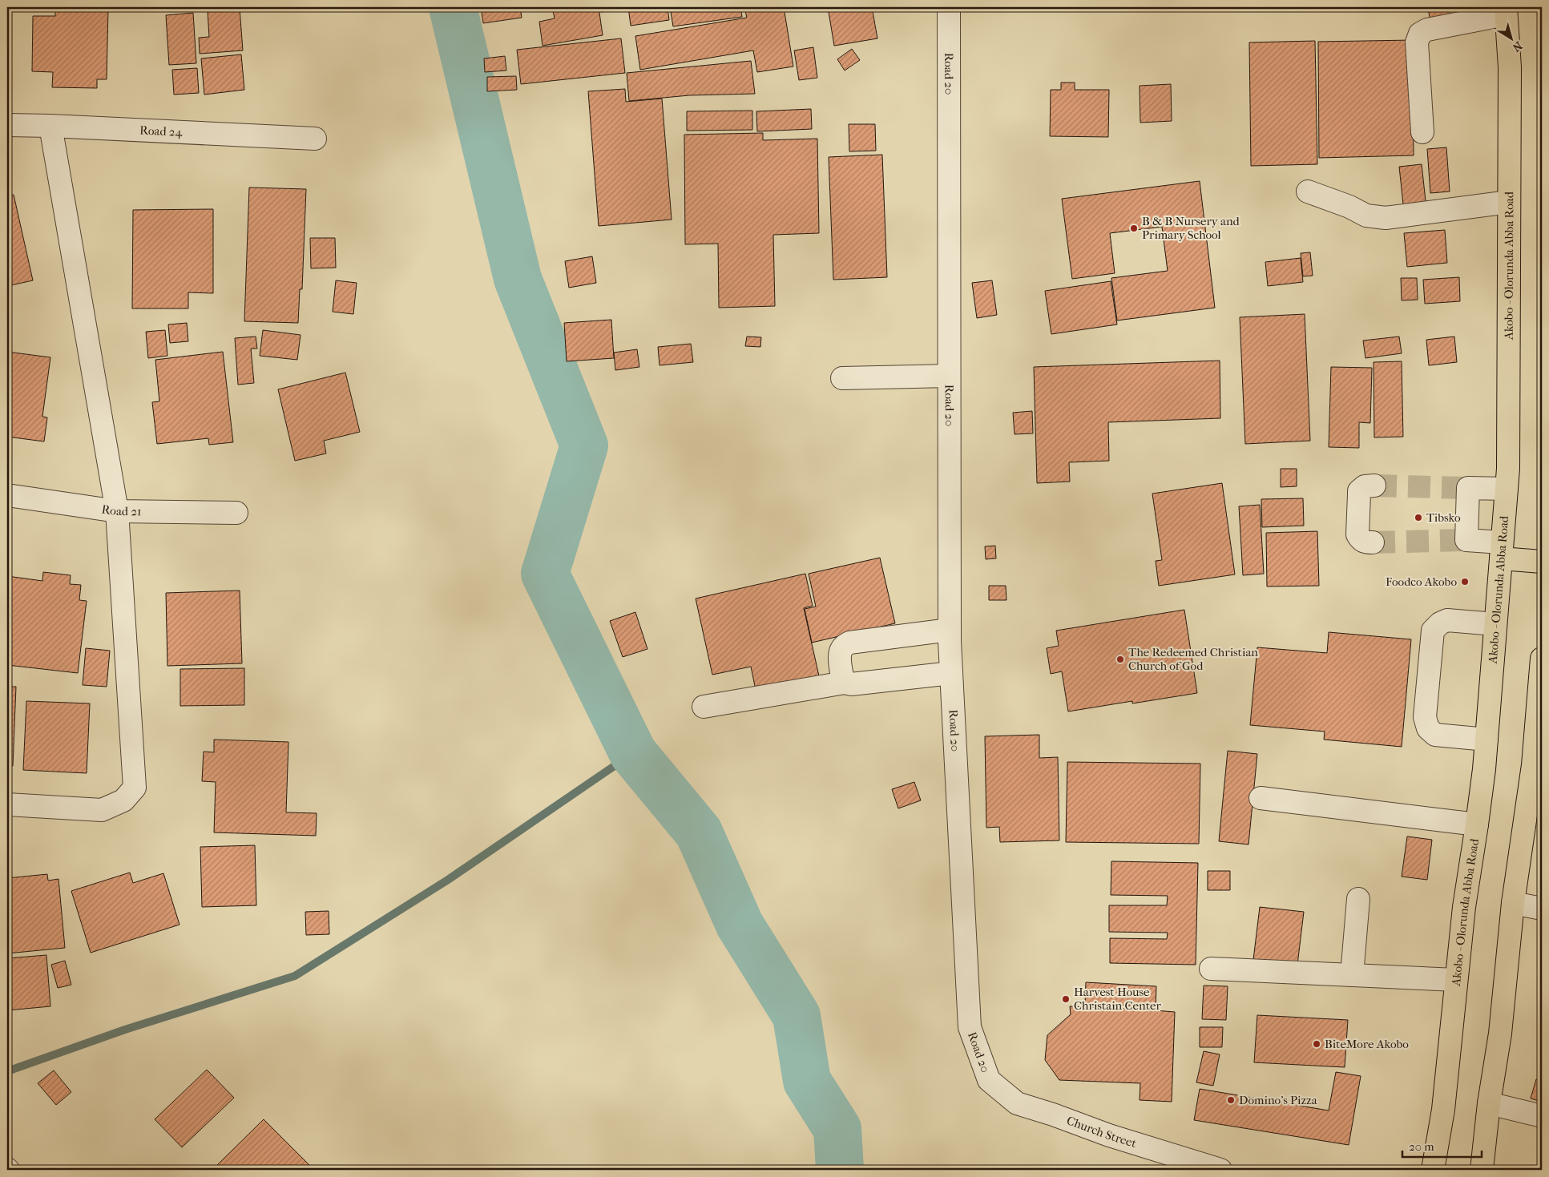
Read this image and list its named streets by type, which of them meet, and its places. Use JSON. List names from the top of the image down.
{
  "streets": {
    "main road": ["Akobo - Olorunda Abba Road"],
    "street": [
      "Road 20",
      "Road 24",
      "Road 21",
      "Church Street"
    ]
  },
  "crossings": [
    ["Road 20", "Church Street"]
  ],
  "places": [
    "B & B Nursery and Primary School",
    "Tibsko",
    "Foodco Akobo",
    "The Redeemed Christian Church of God",
    "Harvest House Christain Center",
    "BiteMore Akobo",
    "Domino's Pizza"
  ],
  "scale_bar": "20 m",
  "north": "bottom right"
}
